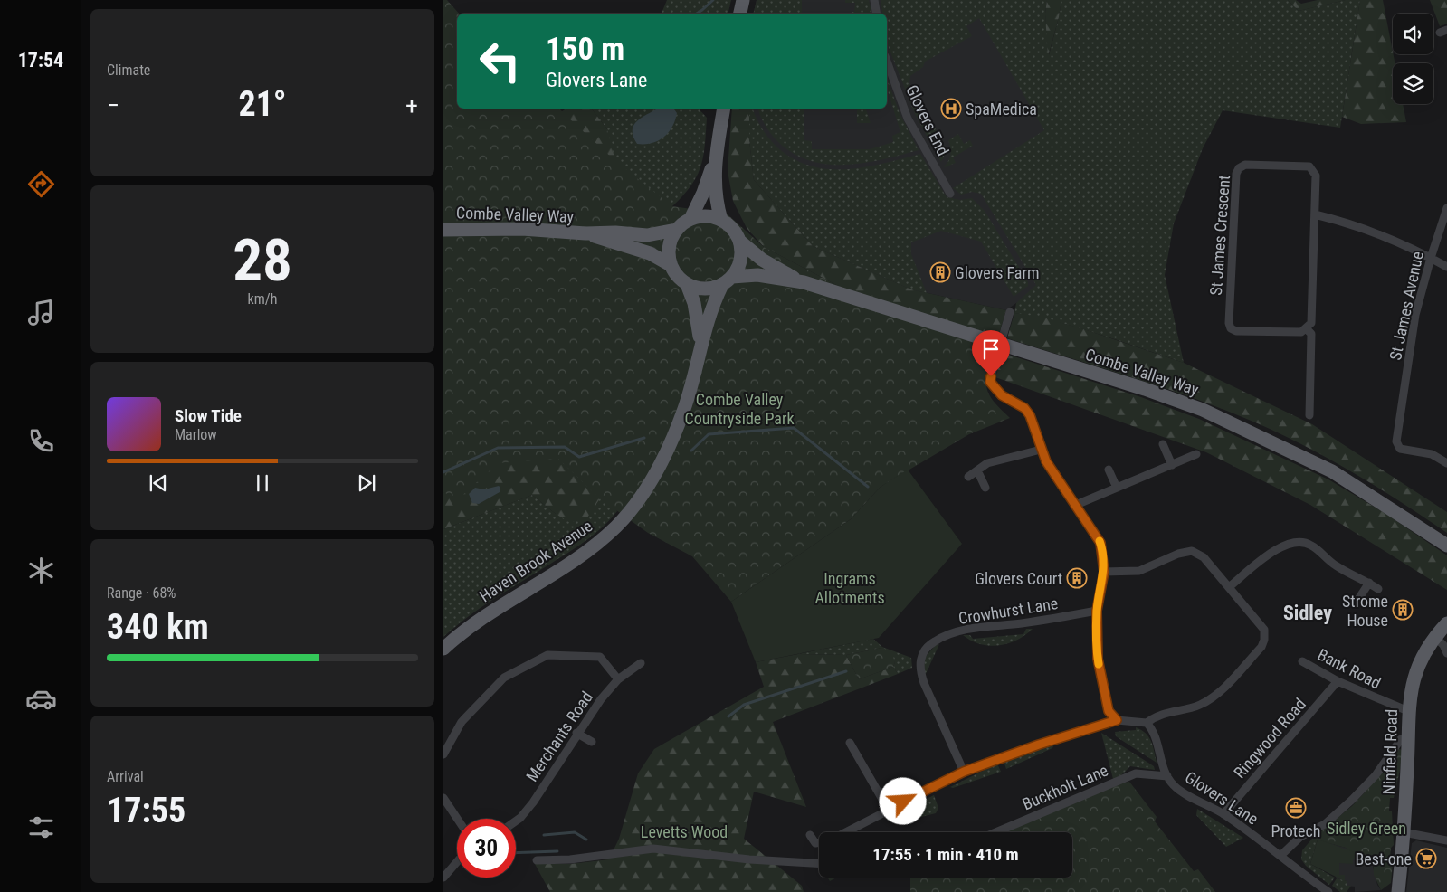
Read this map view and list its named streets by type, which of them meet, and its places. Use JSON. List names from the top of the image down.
{
  "streets": {
    "main road": ["Combe Valley Way", "Haven Brook Avenue", "Ninfield Road"],
    "street": [
      "Glovers End",
      "St James Crescent",
      "St James Avenue",
      "Crowhurst Lane",
      "Bank Road",
      "Merchants Road",
      "Ringwood Road",
      "Buckholt Lane",
      "Glovers Lane"
    ]
  },
  "crossings": [
    ["Combe Valley Way", "Haven Brook Avenue"],
    ["Bank Road", "Ringwood Road"],
    ["Bank Road", "Ninfield Road"],
    ["Ringwood Road", "Glovers Lane"],
    ["Buckholt Lane", "Glovers Lane"]
  ],
  "districts": ["Sidley"],
  "parks": [
    "Combe Valley Countryside Park",
    "Ingrams Allotments",
    "Sidley Green",
    "Levetts Wood"
  ],
  "places": {
    "hospital": ["SpaMedica"],
    "building": ["Glovers Farm", "Glovers Court", "Strome House"],
    "office": ["Protech"],
    "supermarket": ["Best-one"]
  },
  "page": {
    "tabs": "17:54",
    "tile": [
      "Climate",
      ["28", "km/h"],
      ["Range · 68%", "340 km"],
      ["Arrival", "17:55"]
    ],
    "turn": ["150 m", "Glovers Lane"],
    "heat": ["−", "21°", "+"],
    "song": ["Slow Tide", "Marlow"],
    "limit": "30",
    "trip": "17:55 · 1 min · 410 m"
  }
}
